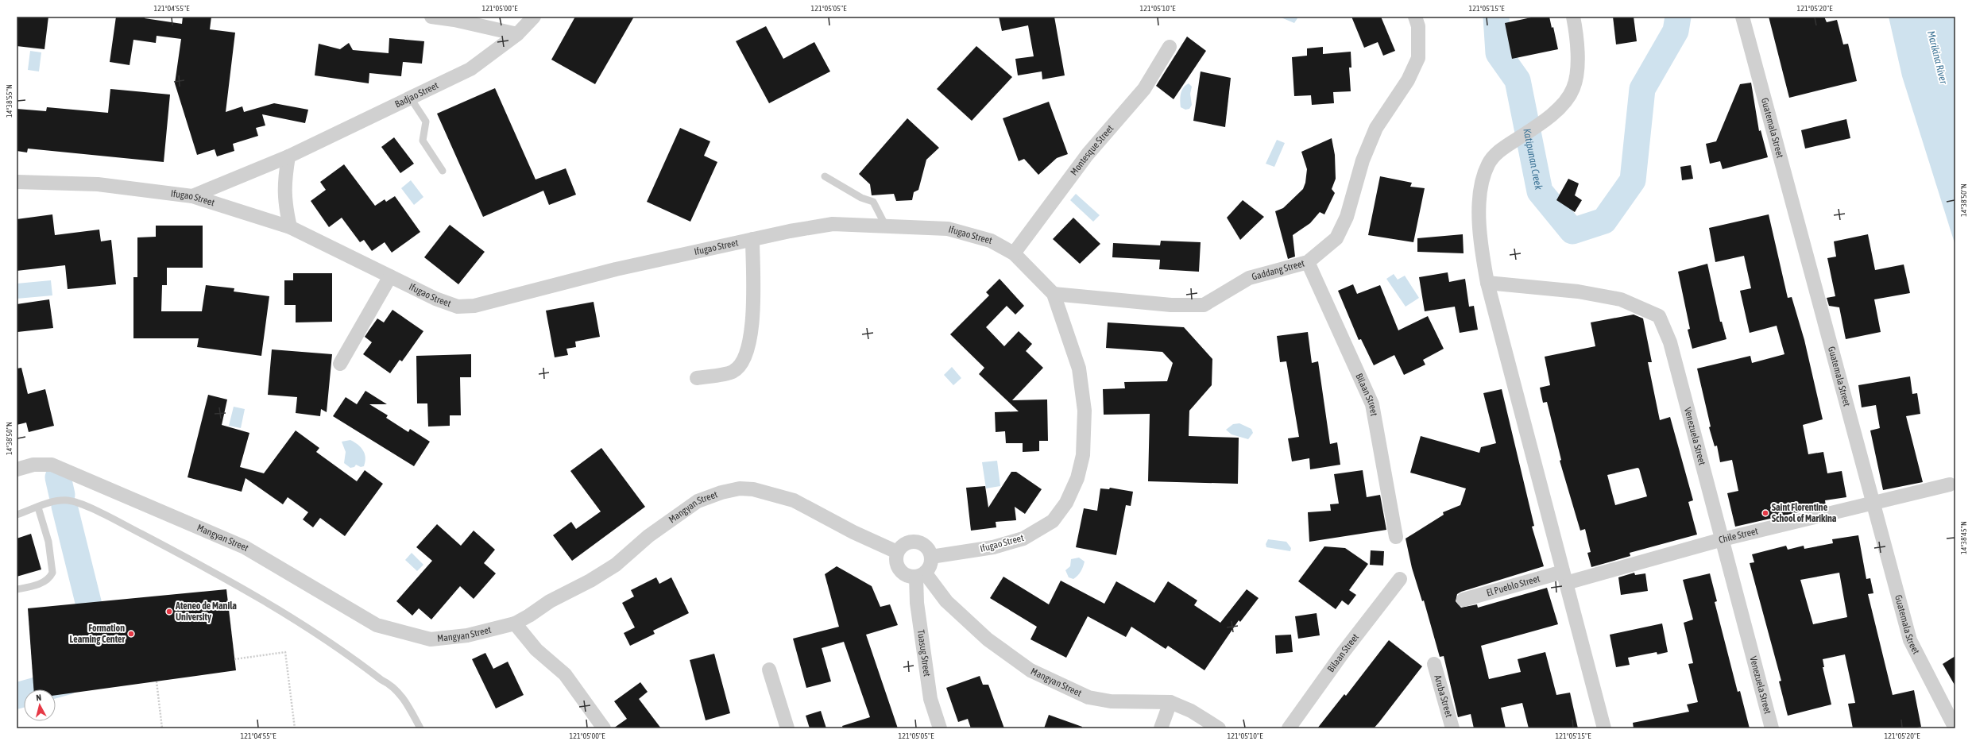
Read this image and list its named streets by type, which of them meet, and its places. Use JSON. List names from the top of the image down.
{
  "streets": {
    "street": [
      "Badjao Street",
      "Guatemala Street",
      "Montesque Street",
      "Ifugao Street",
      "Gaddang Street",
      "Bilaan Street",
      "Venezuela Street",
      "Mangyan Street",
      "Chile Street",
      "El Pueblo Street",
      "Tuasug Street",
      "Aruba Street"
    ]
  },
  "crossings": [
    ["Badjao Street", "Ifugao Street"],
    ["Guatemala Street", "Chile Street"],
    ["Montesque Street", "Ifugao Street"],
    ["Ifugao Street", "Gaddang Street"],
    ["Ifugao Street", "Mangyan Street"],
    ["Ifugao Street", "Tuasug Street"],
    ["Gaddang Street", "Bilaan Street"],
    ["Venezuela Street", "Chile Street"],
    ["Mangyan Street", "Tuasug Street"],
    ["Chile Street", "El Pueblo Street"]
  ],
  "water": ["Marikina River", "Katipunan Creek"],
  "places": ["Saint Florentine School of Marikina", "Ateneo de Manila University", "Formation Learning Center"],
  "north": "top",
  "coordinates": [
    "121°04'55\"E",
    "121°05'00\"E",
    "121°05'05\"E",
    "121°05'10\"E",
    "121°05'15\"E",
    "121°05'20\"E",
    "14°38'55\"N",
    "14°38'50\"N",
    "14°38'45\"N"
  ]
}
